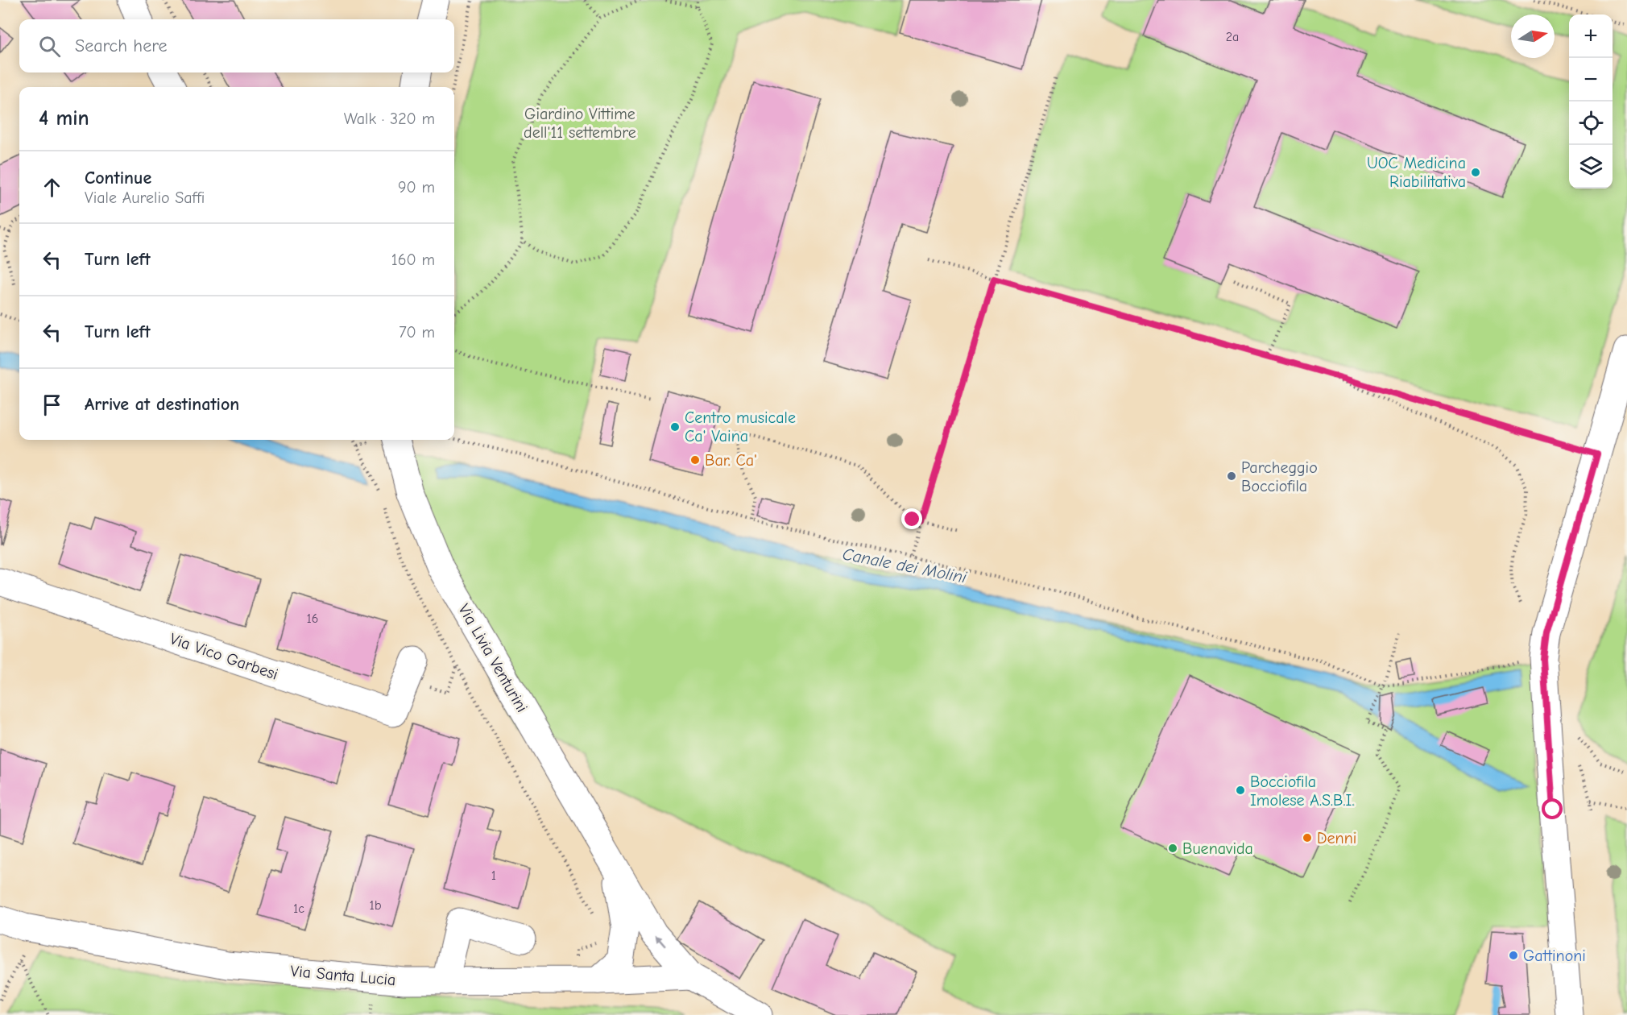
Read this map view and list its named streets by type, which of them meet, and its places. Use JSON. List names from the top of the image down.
{
  "streets": {
    "street": ["Via Vico Garbesi", "Via Livia Venturini", "Via Santa Lucia"]
  },
  "crossings": [
    ["Via Livia Venturini", "Via Santa Lucia"]
  ],
  "water": ["Canale dei Molini"],
  "parks": ["Giardino Vittime dell'11 settembre"],
  "places": [
    "UOC Medicina Riabilitativa",
    "Centro musicale Ca' Vaina",
    "Bar. Ca'",
    "Parcheggio Bocciofila",
    "Bocciofila Imolese A.S.B.I.",
    "Denni",
    "Buenavida",
    "Gattinoni"
  ],
  "house_numbers": [
    "2a",
    "16",
    "1",
    "1b",
    "1c"
  ],
  "north": "right",
  "page": {
    "map_buttons": ["+", "−"],
    "search": "Search here",
    "heading": ["4 min", "Walk · 320 m"],
    "list": [
      ["Continue", "Viale Aurelio Saffi", "90 m"],
      ["Turn left", "160 m"],
      ["Turn left", "70 m"],
      "Arrive at destination"
    ]
  }
}
